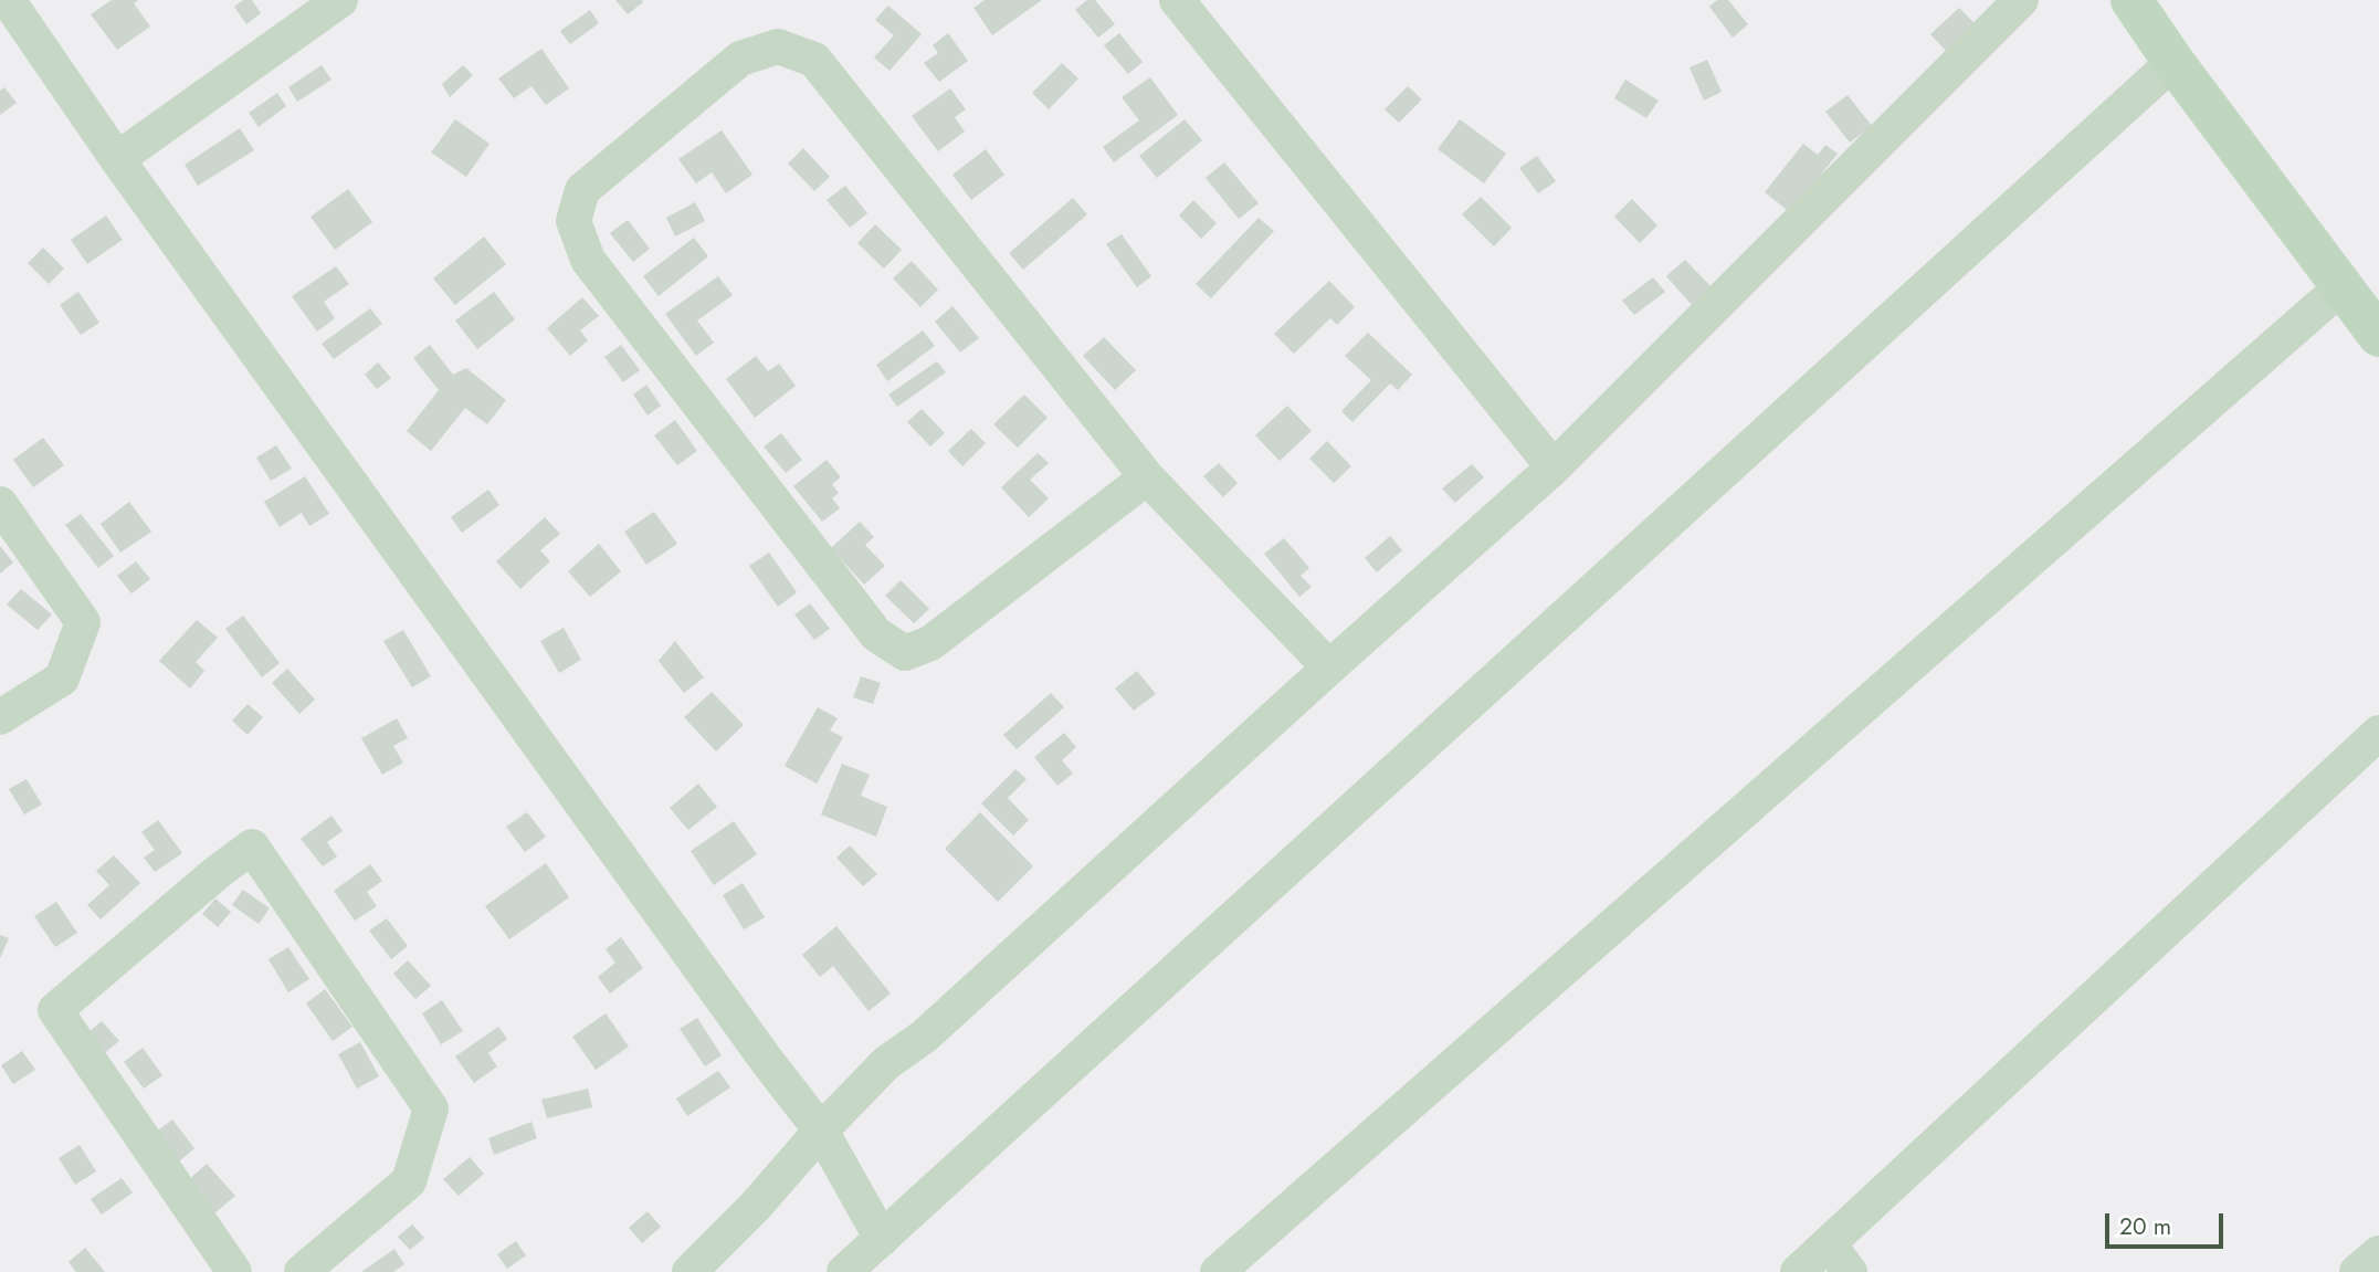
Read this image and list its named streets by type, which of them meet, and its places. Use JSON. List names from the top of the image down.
{
  "scale_bar": "20 m"
}
